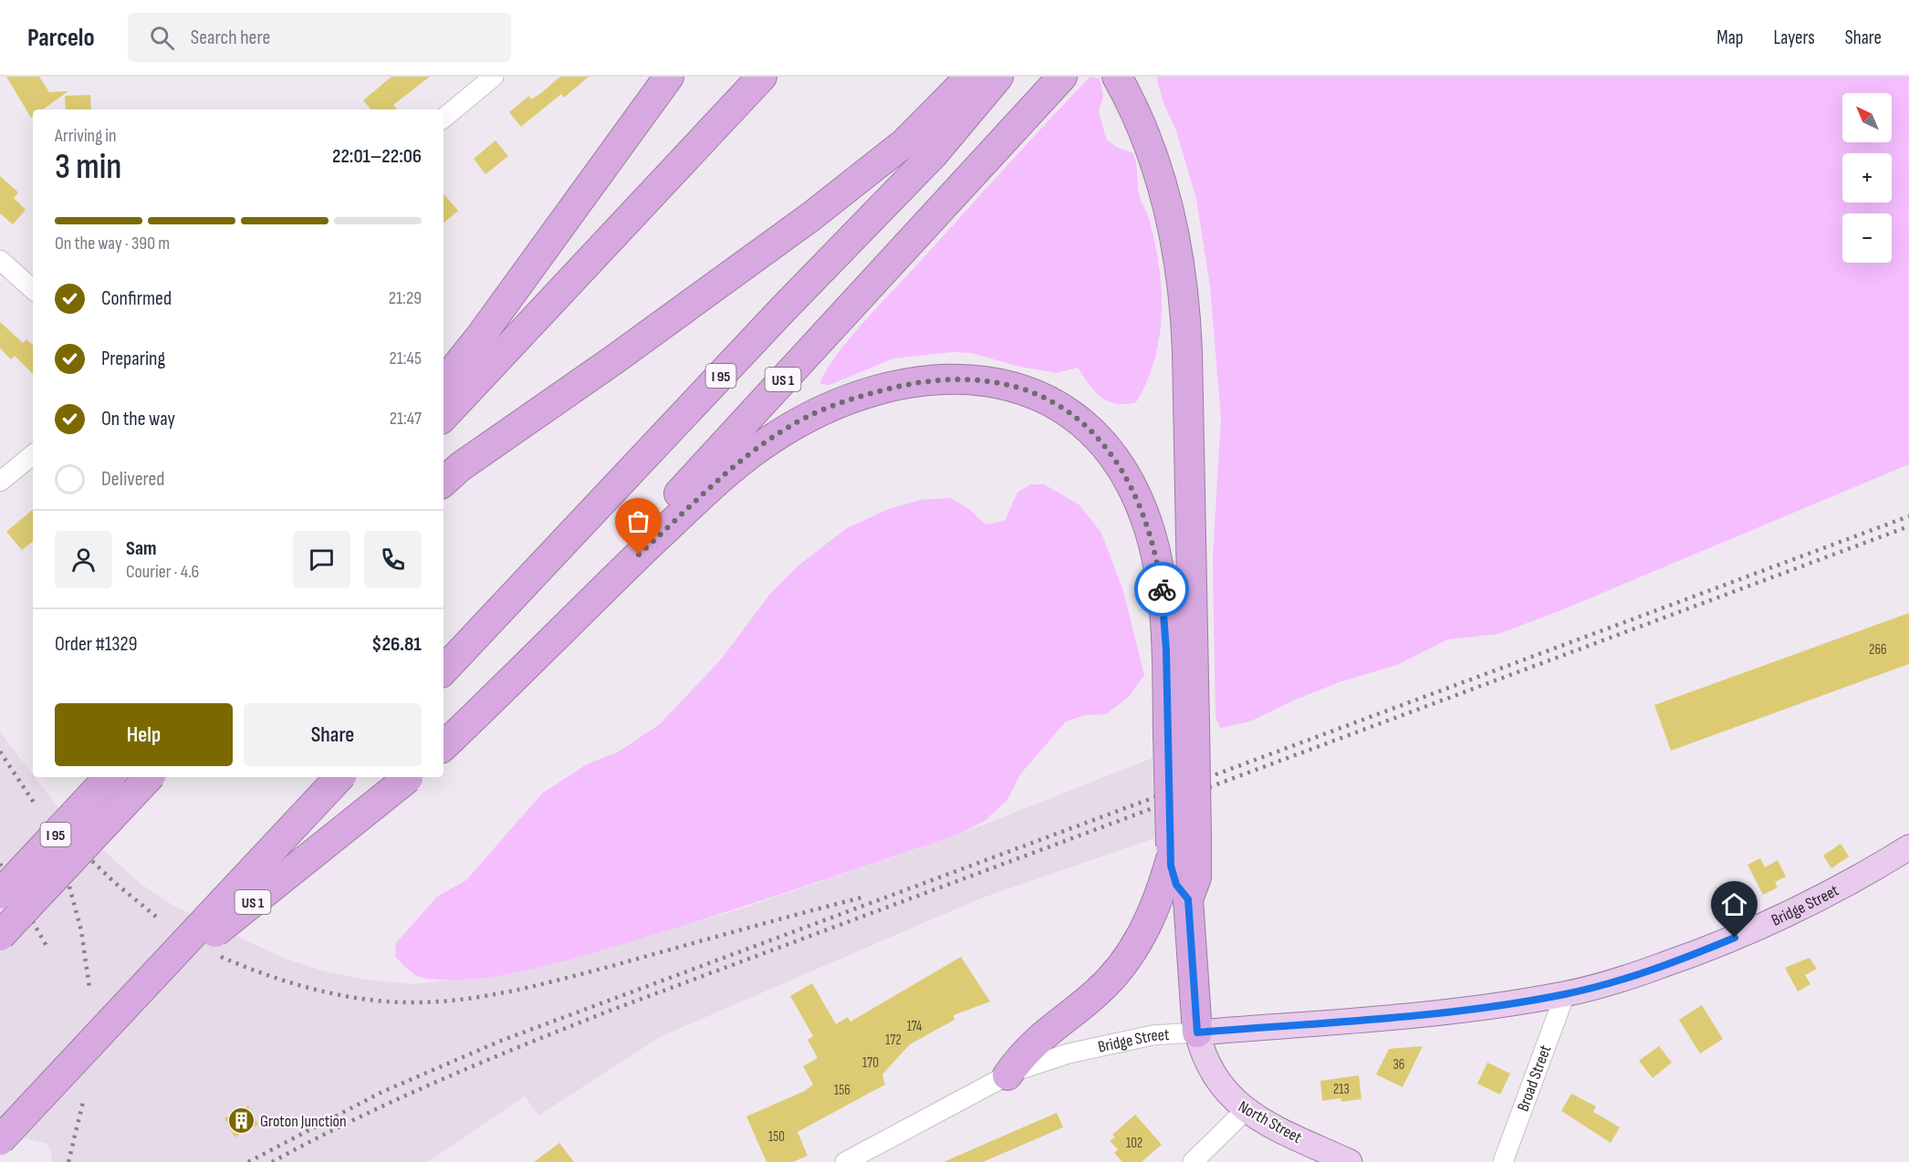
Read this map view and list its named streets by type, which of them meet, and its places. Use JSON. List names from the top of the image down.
{
  "streets": {
    "highway": ["I 95", "US 1"],
    "main road": ["Bridge Street", "North Street"],
    "street": ["Broad Street"]
  },
  "crossings": [
    ["Bridge Street", "Broad Street"],
    ["Bridge Street", "North Street"]
  ],
  "places": {
    "building": ["Groton Junction"]
  },
  "house_numbers": [
    "266",
    "174",
    "172",
    "170",
    "36",
    "213",
    "156",
    "150",
    "102"
  ],
  "north": "top left",
  "page": {
    "header": "Parcelo",
    "search": "Search here",
    "nav": ["Map", "Layers", "Share"],
    "map_buttons": ["+", "−"],
    "heading": ["3 min", "Arriving in", "22:01–22:06"],
    "panel": [
      "Sam",
      "Courier · 4.6",
      "Order #1329",
      "$26.81"
    ],
    "bar": "On the way · 390 m",
    "list": [
      ["Confirmed", "21:29"],
      ["Preparing", "21:45"],
      ["On the way", "21:47"],
      "Delivered"
    ],
    "buttons": ["Help", "Share"]
  }
}
